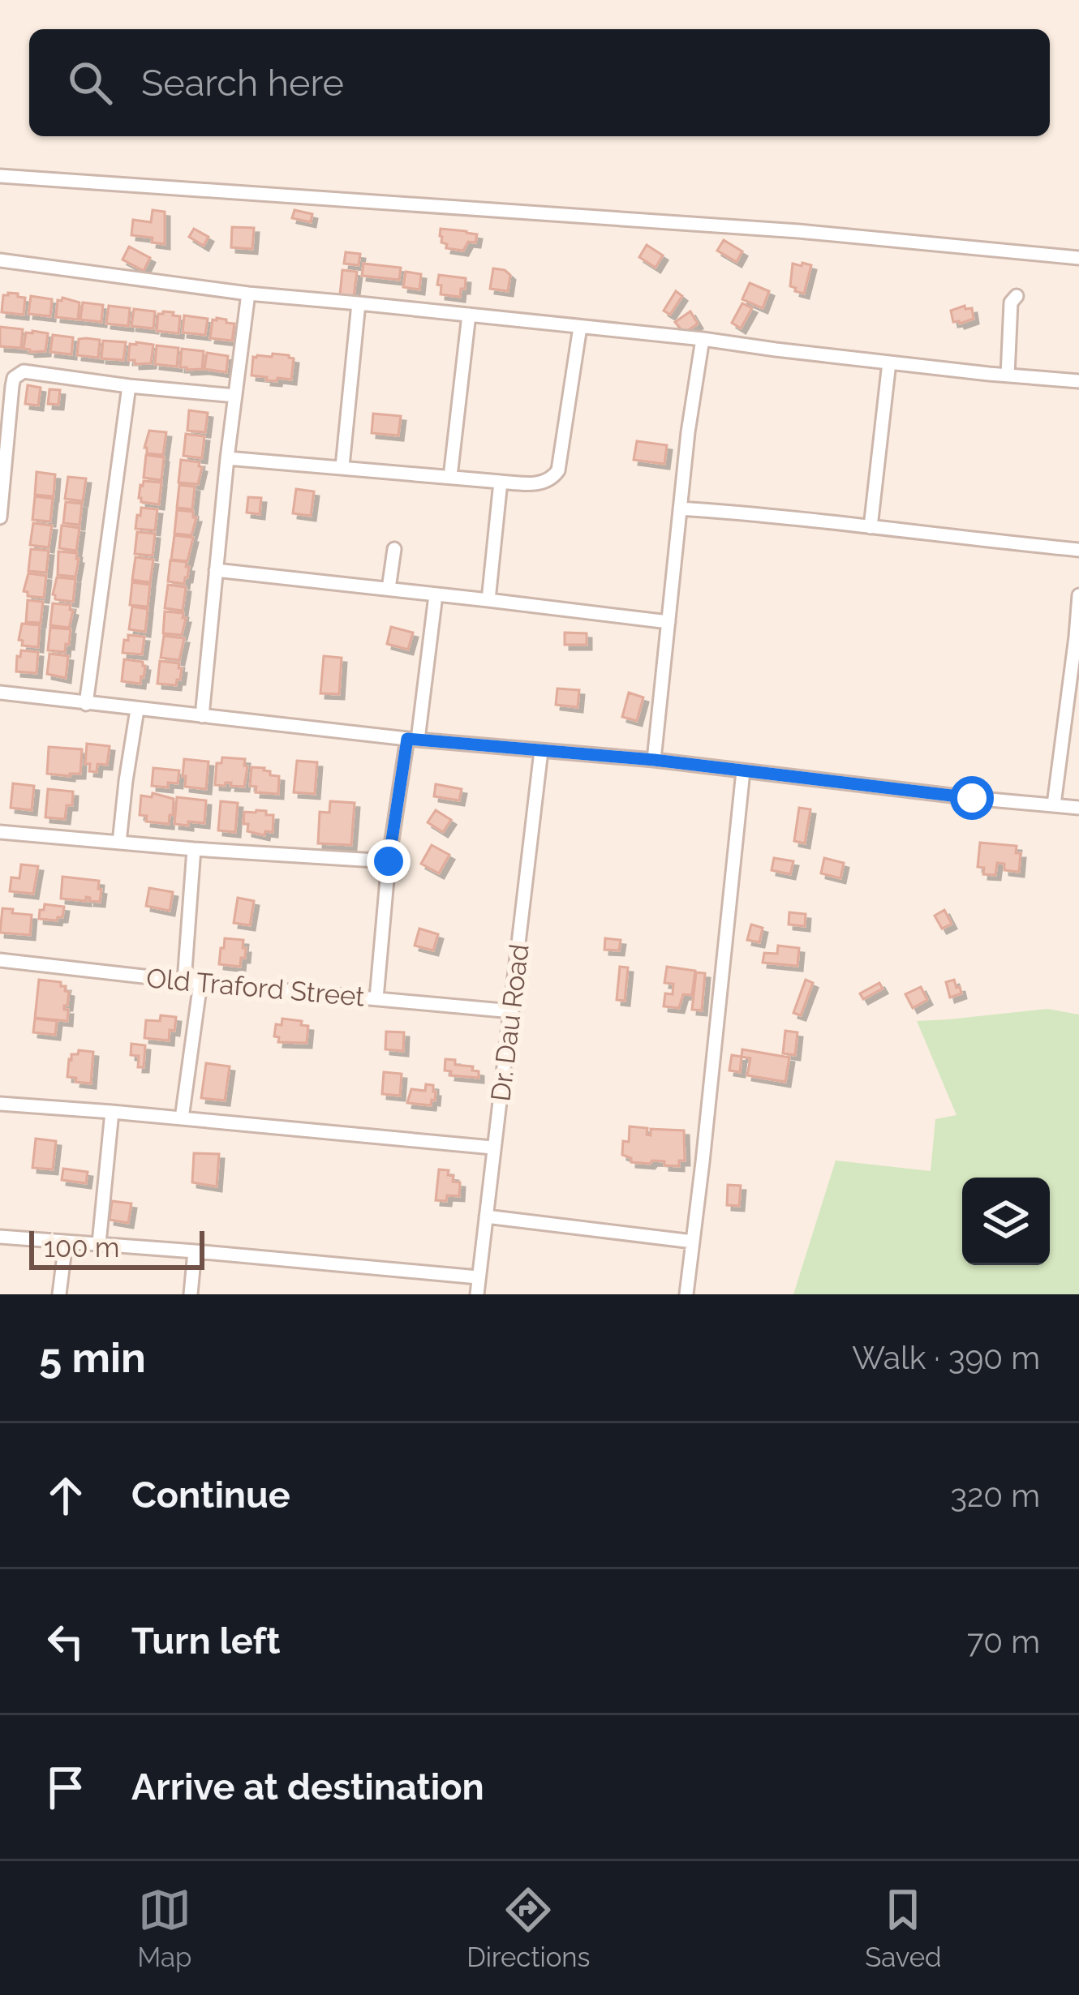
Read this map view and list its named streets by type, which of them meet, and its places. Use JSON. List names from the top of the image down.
{
  "streets": {
    "street": ["Old Traford Street", "Dr. Dau Road"]
  },
  "crossings": [
    ["Old Traford Street", "Dr. Dau Road"]
  ],
  "scale_bar": "100 m",
  "page": {
    "search": "Search here",
    "scale": "100 m",
    "heading": ["5 min", "Walk · 390 m"],
    "list": [
      ["Continue", "320 m"],
      ["Turn left", "70 m"],
      "Arrive at destination"
    ],
    "nav": ["Map", "Directions", "Saved"]
  }
}
